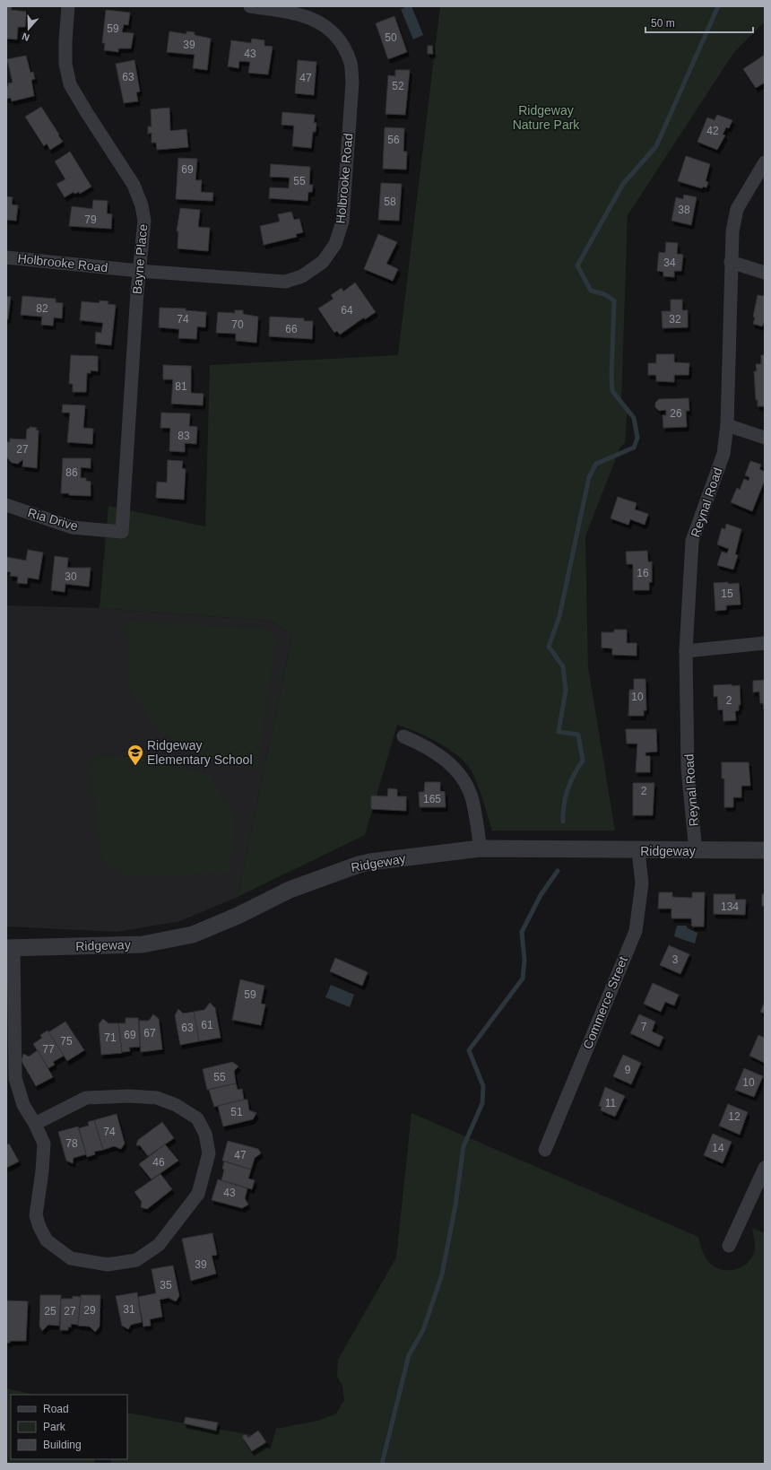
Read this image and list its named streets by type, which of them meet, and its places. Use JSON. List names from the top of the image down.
{
  "streets": {
    "street": [
      "Holbrooke Road",
      "Bayne Place",
      "Reynal Road",
      "Ria Drive",
      "Ridgeway",
      "Commerce Street"
    ]
  },
  "crossings": [
    ["Holbrooke Road", "Bayne Place"],
    ["Bayne Place", "Ria Drive"],
    ["Reynal Road", "Ridgeway"],
    ["Ridgeway", "Commerce Street"]
  ],
  "parks": ["Ridgeway Nature Park"],
  "places": {
    "school or university": ["Ridgeway Elementary School"]
  },
  "house_numbers": [
    "59",
    "50",
    "39",
    "43",
    "63",
    "47",
    "52",
    "42",
    "56",
    "69",
    "55",
    "58",
    "38",
    "79",
    "34",
    "82",
    "64",
    "74",
    "32",
    "70",
    "66",
    "81",
    "26",
    "83",
    "27",
    "86",
    "16",
    "30",
    "15",
    "10",
    "2",
    "2",
    "165",
    "134",
    "3",
    "59",
    "61",
    "7",
    "63",
    "67",
    "69",
    "71",
    "75",
    "77",
    "9",
    "55",
    "10",
    "11",
    "51",
    "12",
    "74",
    "78",
    "14",
    "47",
    "46",
    "43",
    "39",
    "35",
    "31",
    "29",
    "25",
    "27"
  ],
  "legend": ["Road", "Park", "Building"],
  "scale_bar": "50 m",
  "north": "bottom"
}
